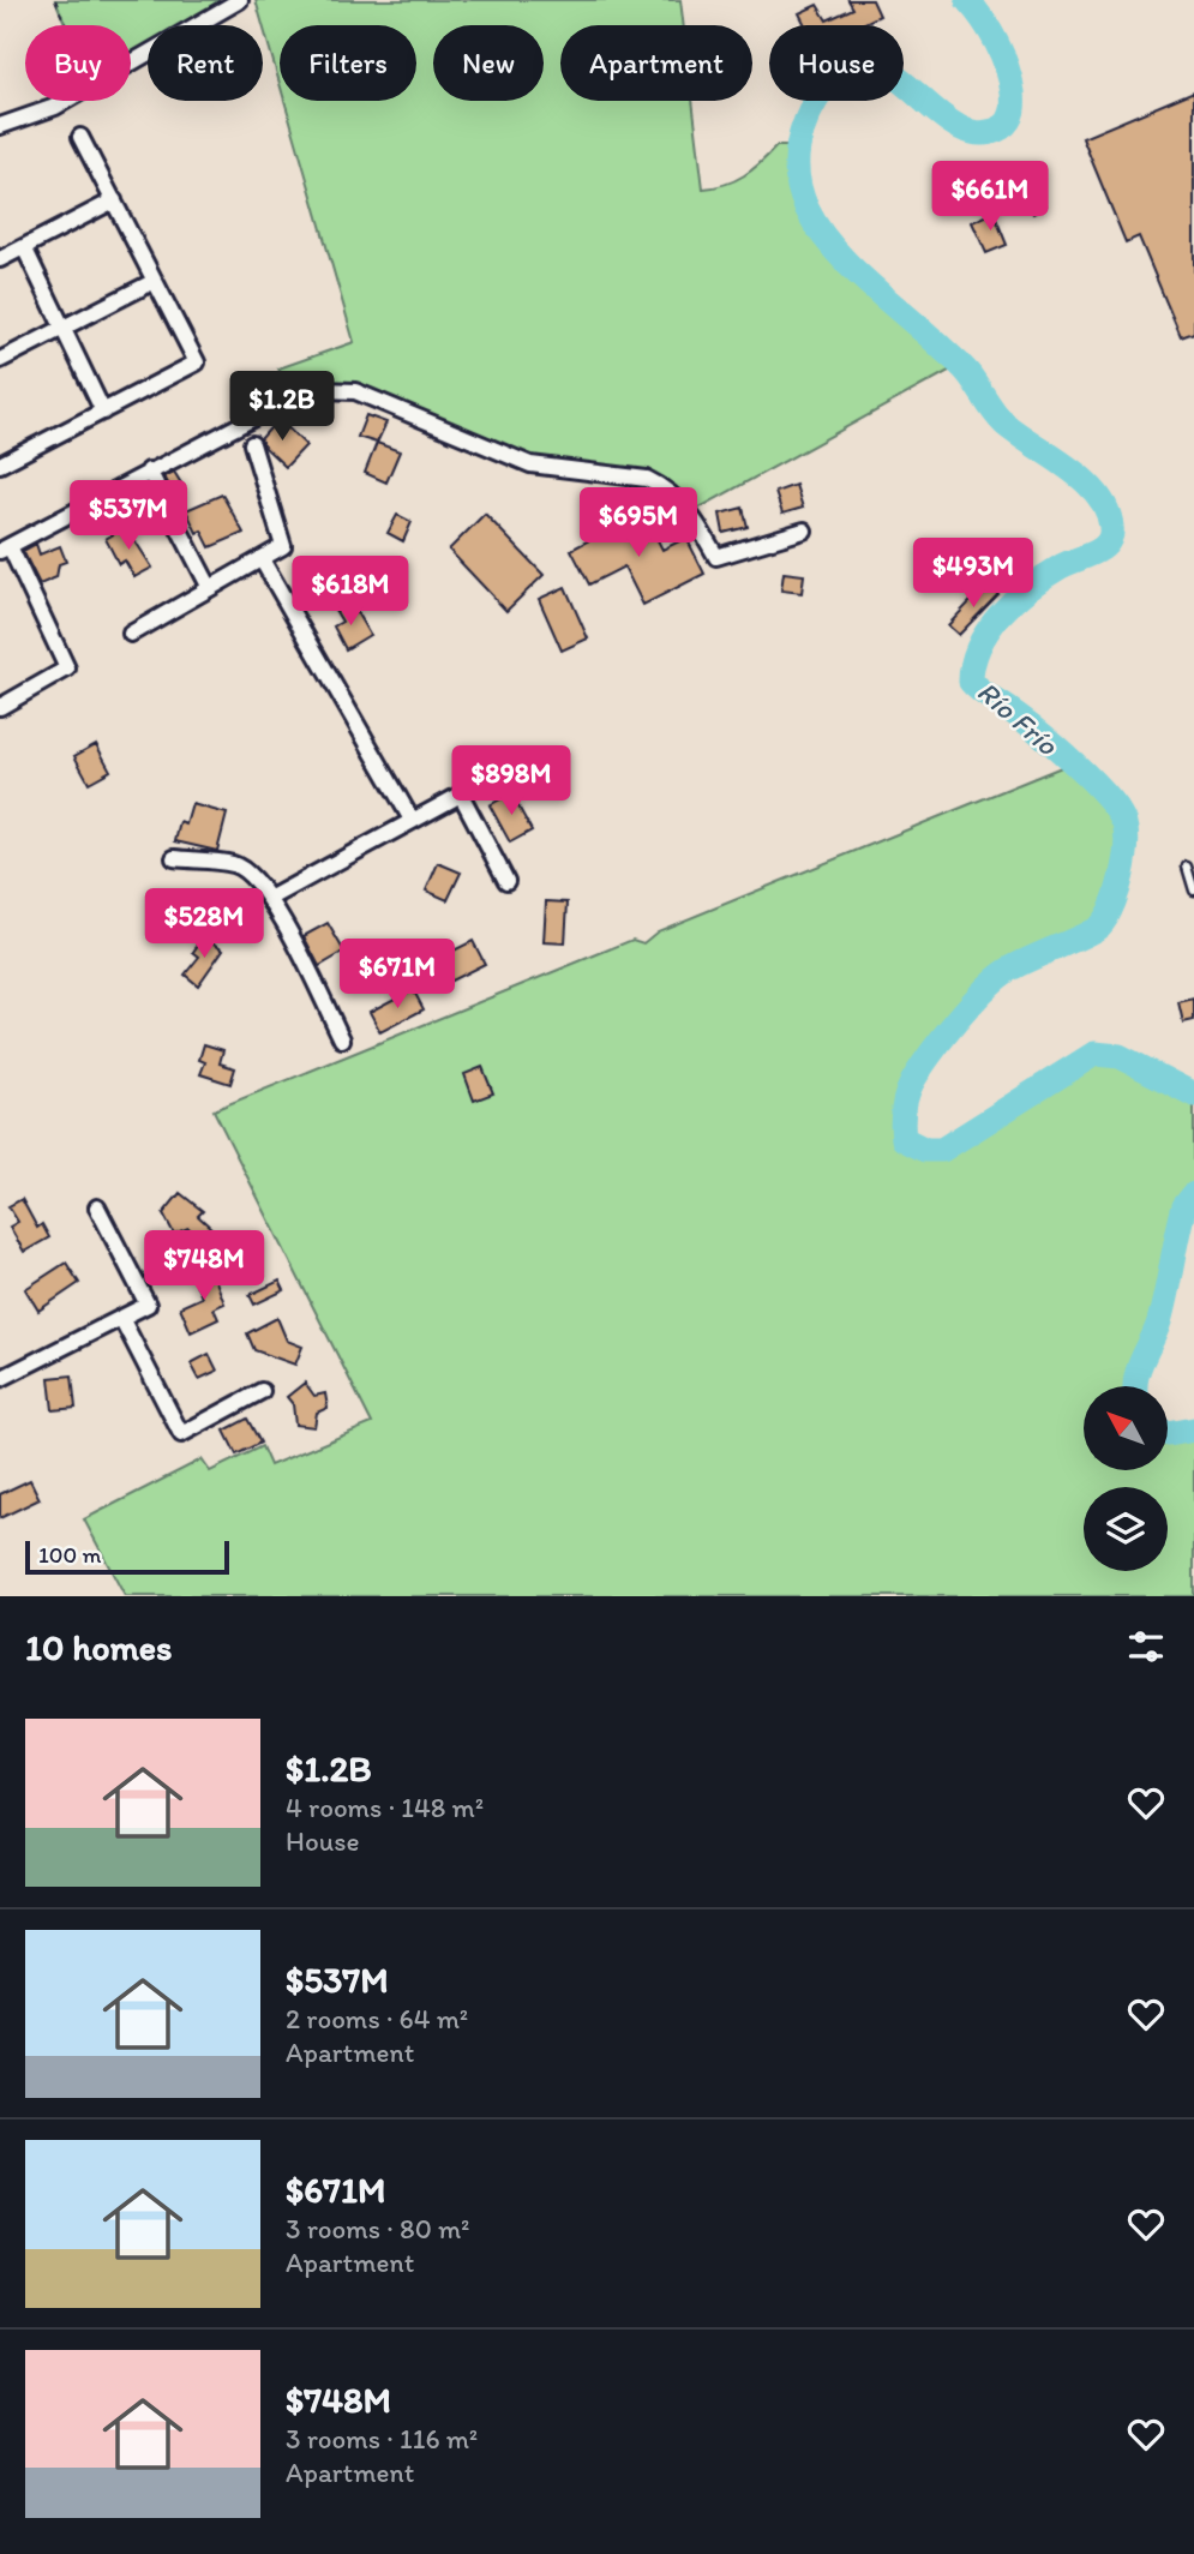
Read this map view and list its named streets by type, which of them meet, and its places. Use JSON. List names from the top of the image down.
{
  "water": ["Río Frío"],
  "scale_bar": "100 m",
  "north": "top left",
  "page": {
    "chip": [
      "Buy",
      "Rent",
      "Filters",
      "New",
      "Apartment",
      "House"
    ],
    "price": [
      "$661M",
      "$1.2B",
      "$537M",
      "$695M",
      "$493M",
      "$618M",
      "$898M",
      "$528M",
      "$671M",
      "$748M"
    ],
    "scale": "100 m",
    "heading": "10 homes",
    "list": [
      {
        "name": "$1.2B",
        "note": "4 rooms · 148 m² · House"
      },
      {
        "name": "$537M",
        "note": "2 rooms · 64 m² · Apartment"
      },
      {
        "name": "$671M",
        "note": "3 rooms · 80 m² · Apartment"
      },
      {
        "name": "$748M",
        "note": "3 rooms · 116 m² · Apartment"
      }
    ]
  }
}
